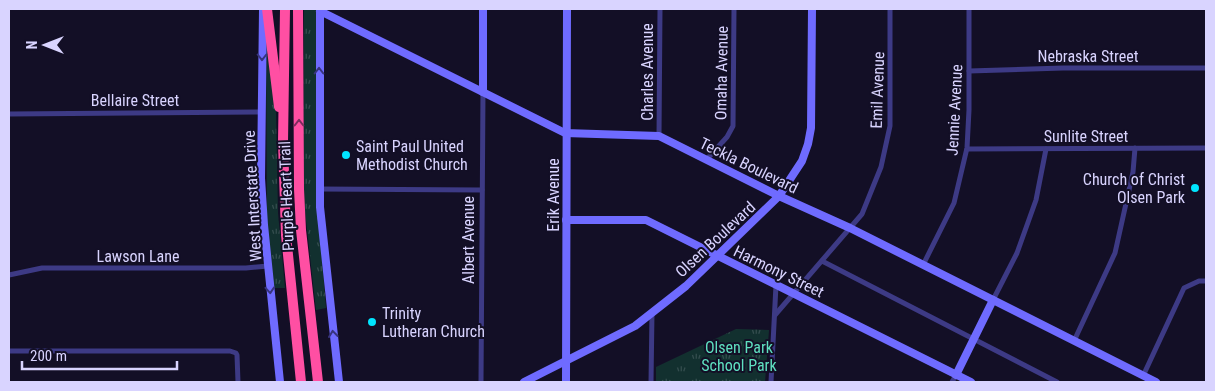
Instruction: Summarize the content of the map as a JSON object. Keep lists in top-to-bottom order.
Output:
{
  "streets": {
    "highway": ["Purple Heart Trail"],
    "main road": [
      "Teckla Boulevard",
      "Erik Avenue",
      "West Interstate Drive",
      "Olsen Boulevard",
      "Albert Avenue",
      "Harmony Street"
    ],
    "street": [
      "Nebraska Street",
      "Charles Avenue",
      "Omaha Avenue",
      "Emil Avenue",
      "Bellaire Street",
      "Jennie Avenue",
      "Sunlite Street",
      "Lawson Lane"
    ]
  },
  "crossings": [
    ["Nebraska Street", "Jennie Avenue"],
    ["Charles Avenue", "Teckla Boulevard"],
    ["Omaha Avenue", "Teckla Boulevard"],
    ["Emil Avenue", "Teckla Boulevard"],
    ["Emil Avenue", "Harmony Street"],
    ["Bellaire Street", "West Interstate Drive"],
    ["Jennie Avenue", "Sunlite Street"],
    ["Jennie Avenue", "Teckla Boulevard"],
    ["Teckla Boulevard", "Erik Avenue"],
    ["Teckla Boulevard", "Olsen Boulevard"],
    ["Teckla Boulevard", "Albert Avenue"],
    ["Erik Avenue", "Olsen Boulevard"],
    ["Erik Avenue", "Harmony Street"],
    ["West Interstate Drive", "Lawson Lane"],
    ["Olsen Boulevard", "Harmony Street"]
  ],
  "parks": ["Olsen Park School Park"],
  "places": ["Saint Paul United Methodist Church", "Church of Christ Olsen Park", "Trinity Lutheran Church"],
  "scale_bar": "200 m",
  "north": "left"
}
